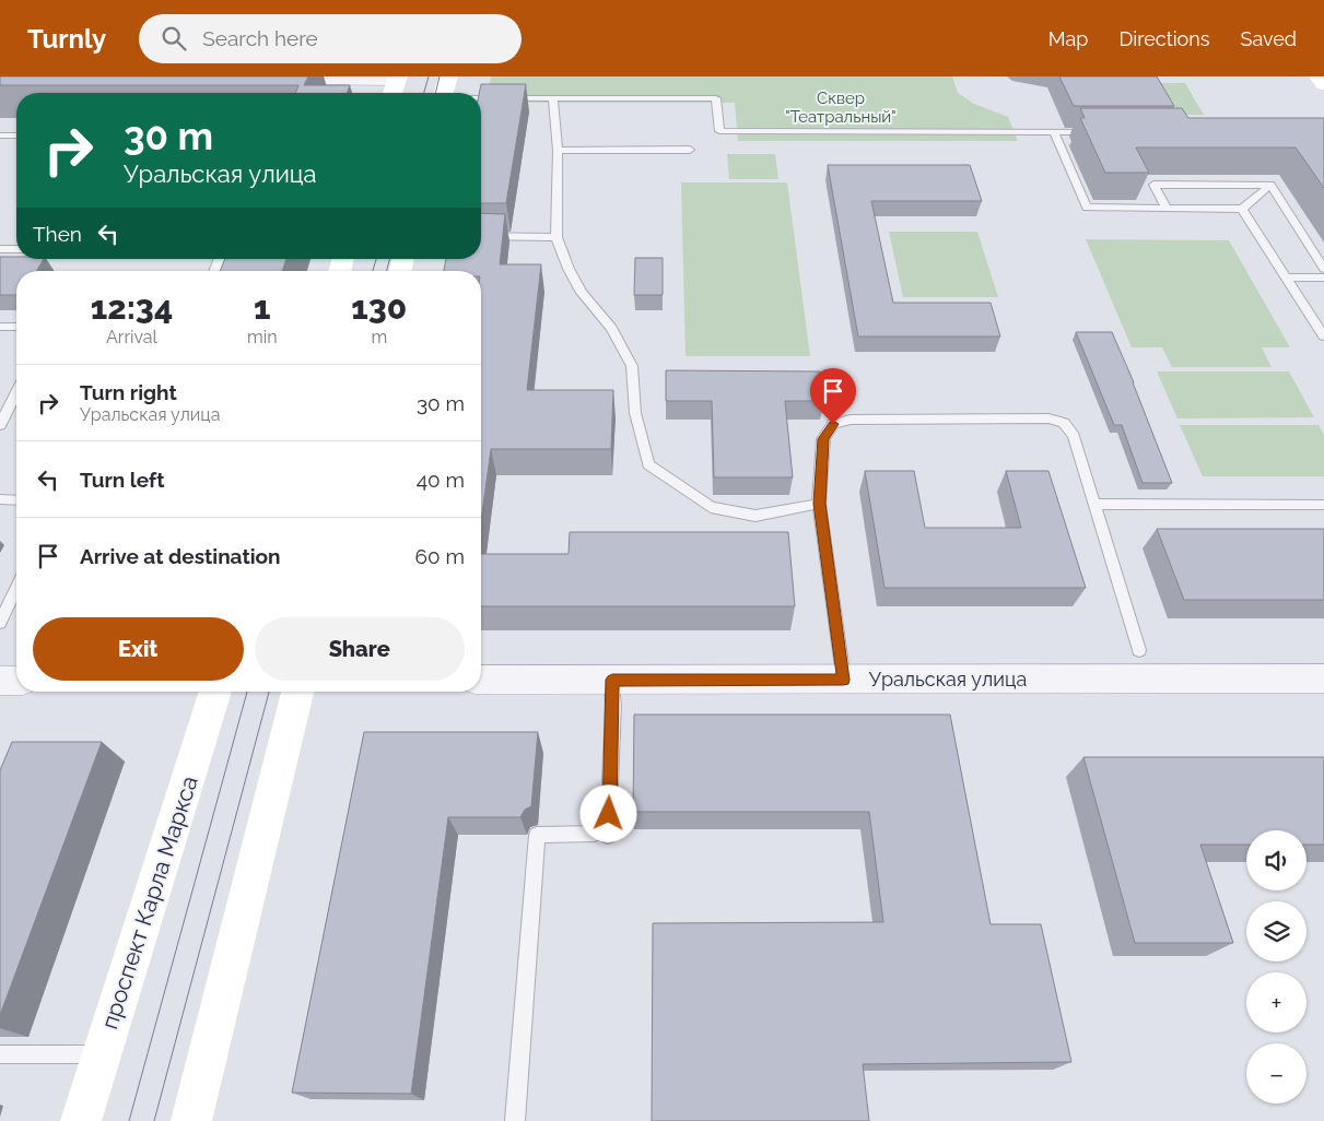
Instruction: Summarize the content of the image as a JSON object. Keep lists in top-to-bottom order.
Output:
{
  "streets": {
    "main road": ["проспект Карла Маркса"],
    "street": ["Уральская улица"]
  },
  "parks": ["Сквер \"Театральный\""],
  "page": {
    "header": "Turnly",
    "search": "Search here",
    "nav": ["Map", "Directions", "Saved"],
    "turn": ["30 m", "Уральская улица"],
    "then": "Then",
    "eta": [
      "12:34",
      "Arrival",
      "1",
      "min",
      "130",
      "m"
    ],
    "list": [
      {
        "name": "Turn right",
        "note": "Уральская улица",
        "value": "30 m"
      },
      {
        "name": "Turn left",
        "value": "40 m"
      },
      {
        "name": "Arrive at destination",
        "value": "60 m"
      }
    ],
    "buttons": ["Exit", "Share"],
    "map_buttons": ["+", "−"]
  }
}
